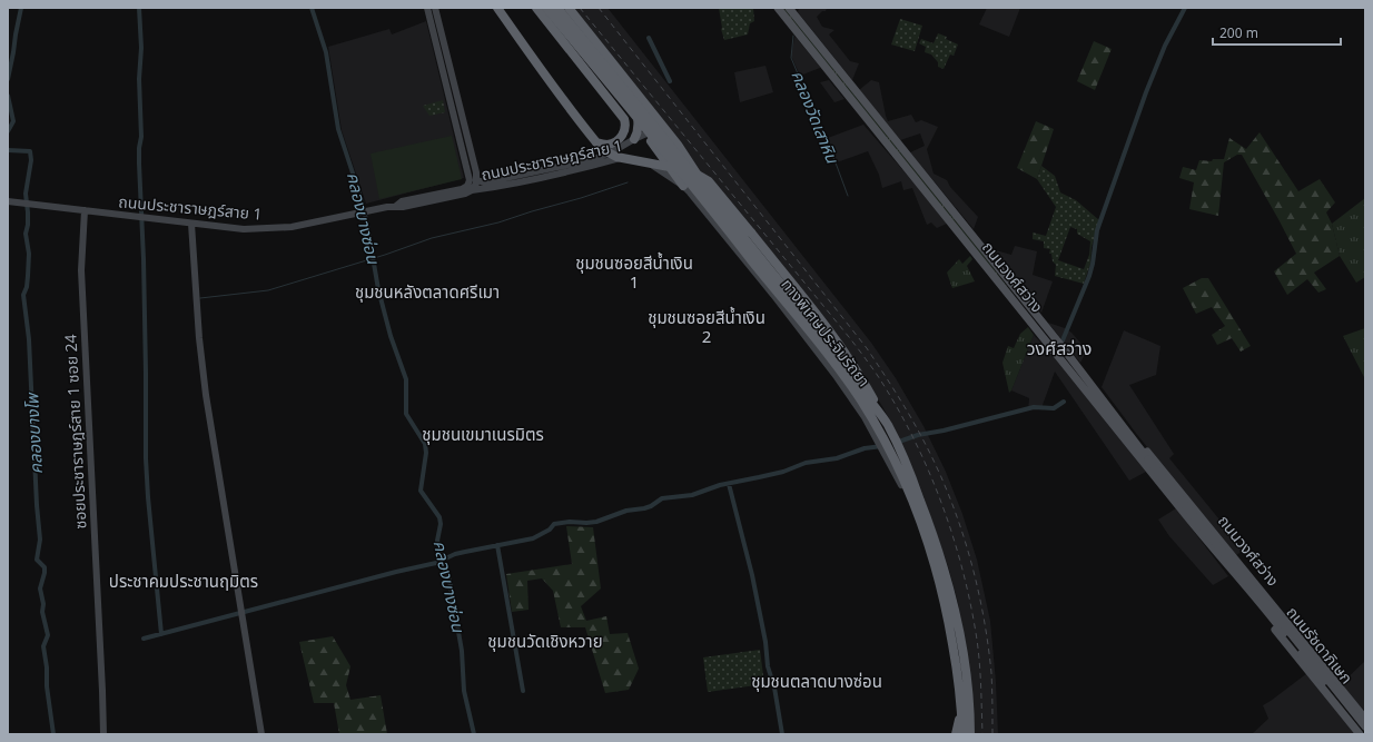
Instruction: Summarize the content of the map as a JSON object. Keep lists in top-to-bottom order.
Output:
{
  "streets": {
    "highway": ["ทางพิเศษประจิมรัถยา"],
    "main road": [
      "ถนนประชาราษฎร์สาย 1",
      "ถนนวงศ์สว่าง",
      "ซอยประชาราษฎร์สาย 1 ซอย 24",
      "ถนนรัชดาภิเษก"
    ]
  },
  "crossings": [
    ["ถนนประชาราษฎร์สาย 1", "ทางพิเศษประจิมรัถยา"],
    ["ถนนประชาราษฎร์สาย 1", "ซอยประชาราษฎร์สาย 1 ซอย 24"],
    ["ถนนวงศ์สว่าง", "ถนนรัชดาภิเษก"]
  ],
  "districts": [
    "ชุมชนซอยสีน้ำเงิน 1",
    "ชุมชนหลังตลาดศรีเมา",
    "ชุมชนซอยสีน้ำเงิน 2",
    "วงศ์สว่าง",
    "ชุมชนเขมาเนรมิตร",
    "ประชาคมประชานฤมิตร",
    "ชุมชนวัดเชิงหวาย",
    "ชุมชนตลาดบางซ่อน"
  ],
  "water": ["คลองวัดเสาหิน", "คลองบางซ่อน", "คลองบางโพ"],
  "scale_bar": "200 m"
}
